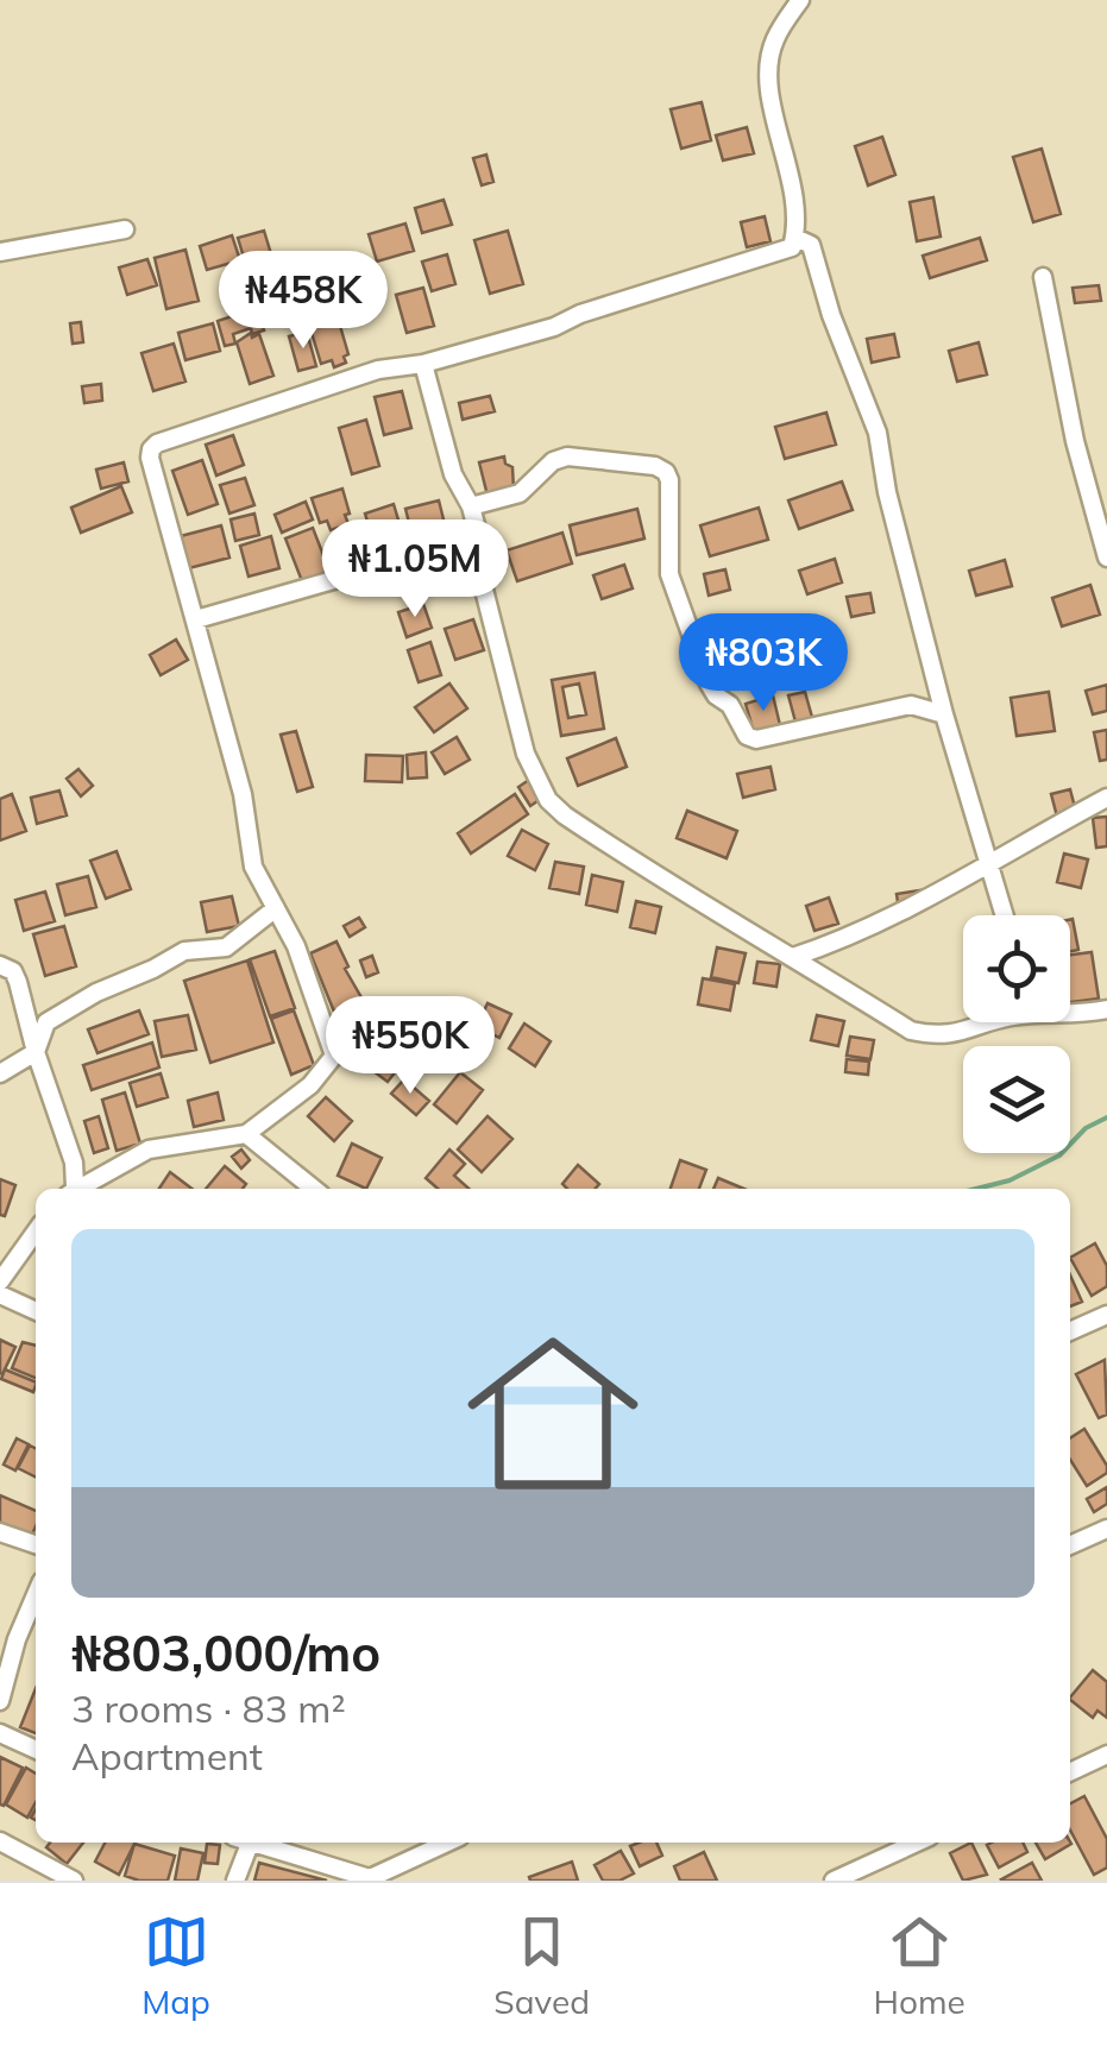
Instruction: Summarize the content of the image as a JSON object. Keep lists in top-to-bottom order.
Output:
{
  "page": {
    "price": [
      "₦458K",
      "₦1.05M",
      "₦803K",
      "₦550K"
    ],
    "list": [
      {
        "name": "₦803,000/mo",
        "note": "3 rooms · 83 m² · Apartment"
      }
    ],
    "tabs": ["Map", "Saved", "Home"]
  }
}
